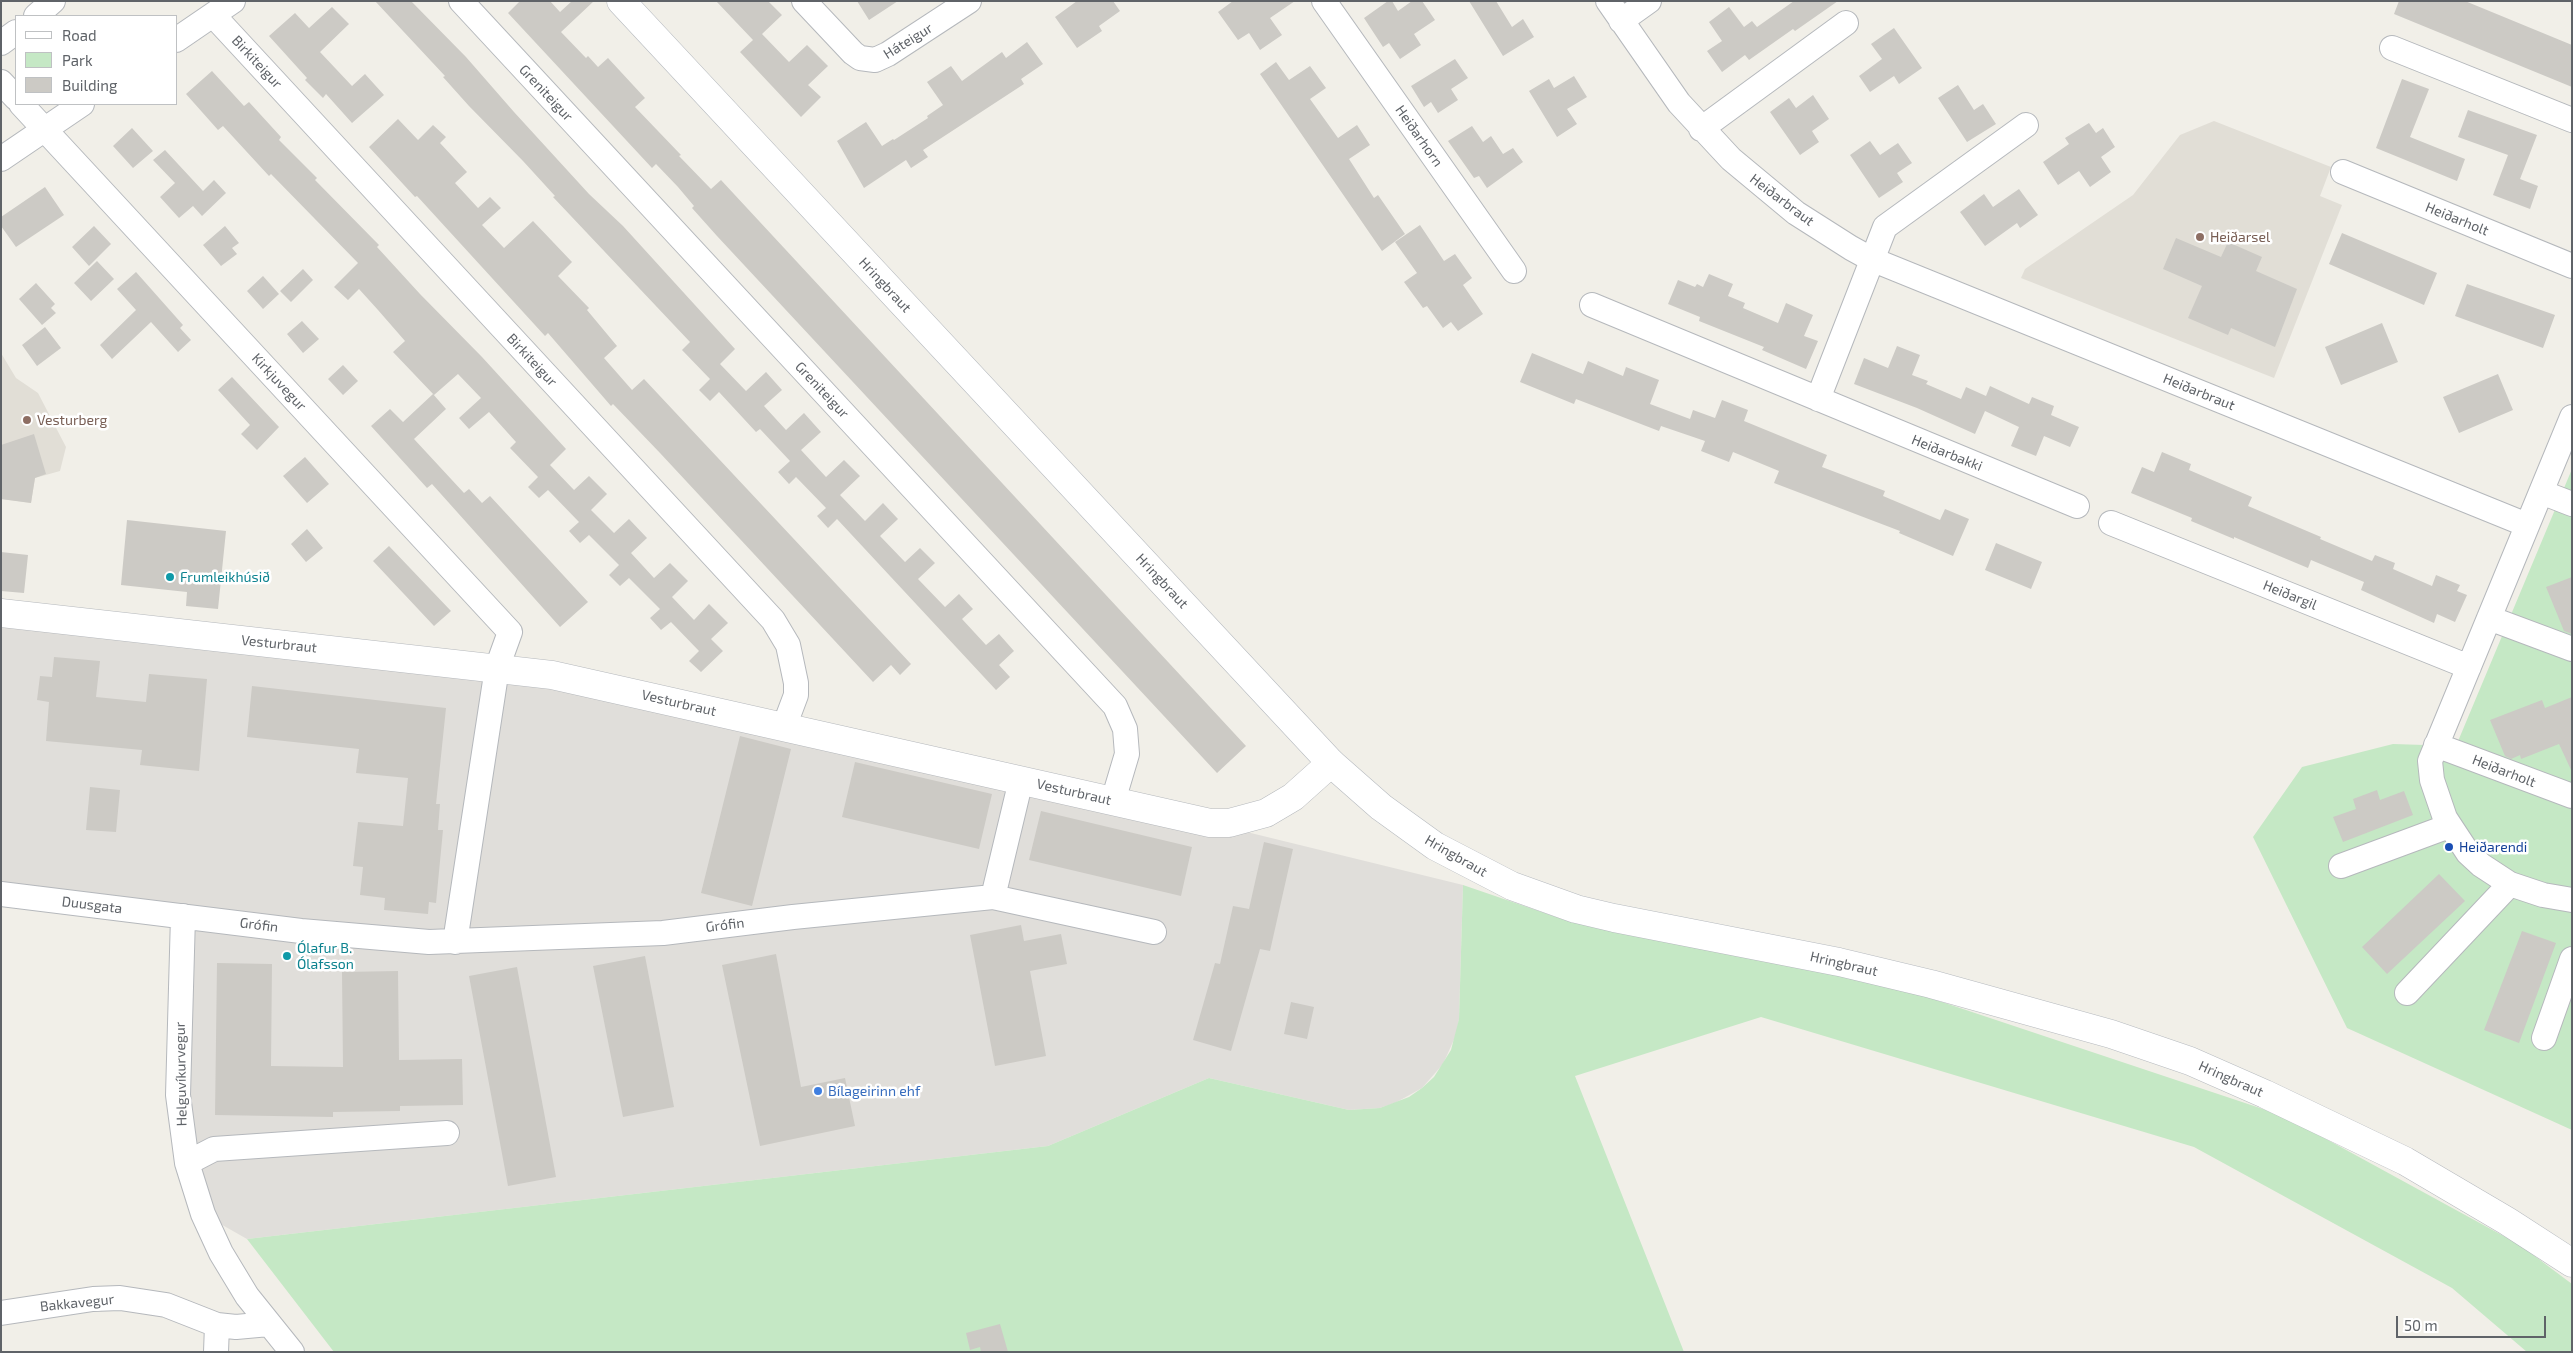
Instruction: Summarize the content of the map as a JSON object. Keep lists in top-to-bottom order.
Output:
{
  "streets": {
    "main road": ["Hringbraut", "Vesturbraut"],
    "street": [
      "Háteigur",
      "Birkiteigur",
      "Greniteigur",
      "Heiðarhorn",
      "Heiðarbraut",
      "Heiðarholt",
      "Kirkjuvegur",
      "Heiðarbakki",
      "Heiðargil",
      "Duusgata",
      "Grófin",
      "Helguvíkurvegur",
      "Bakkavegur"
    ]
  },
  "crossings": [
    ["Birkiteigur", "Vesturbraut"],
    ["Greniteigur", "Vesturbraut"],
    ["Hringbraut", "Vesturbraut"],
    ["Kirkjuvegur", "Vesturbraut"],
    ["Duusgata", "Grófin"],
    ["Duusgata", "Helguvíkurvegur"],
    ["Grófin", "Helguvíkurvegur"],
    ["Helguvíkurvegur", "Bakkavegur"]
  ],
  "places": [
    "Heiðarsel",
    "Vesturberg",
    "Frumleikhúsið",
    "Heiðarendi",
    "Ólafur B. Ólafsson",
    "Bílageirinn ehf"
  ],
  "legend": ["Road", "Park", "Building"],
  "scale_bar": "50 m"
}
